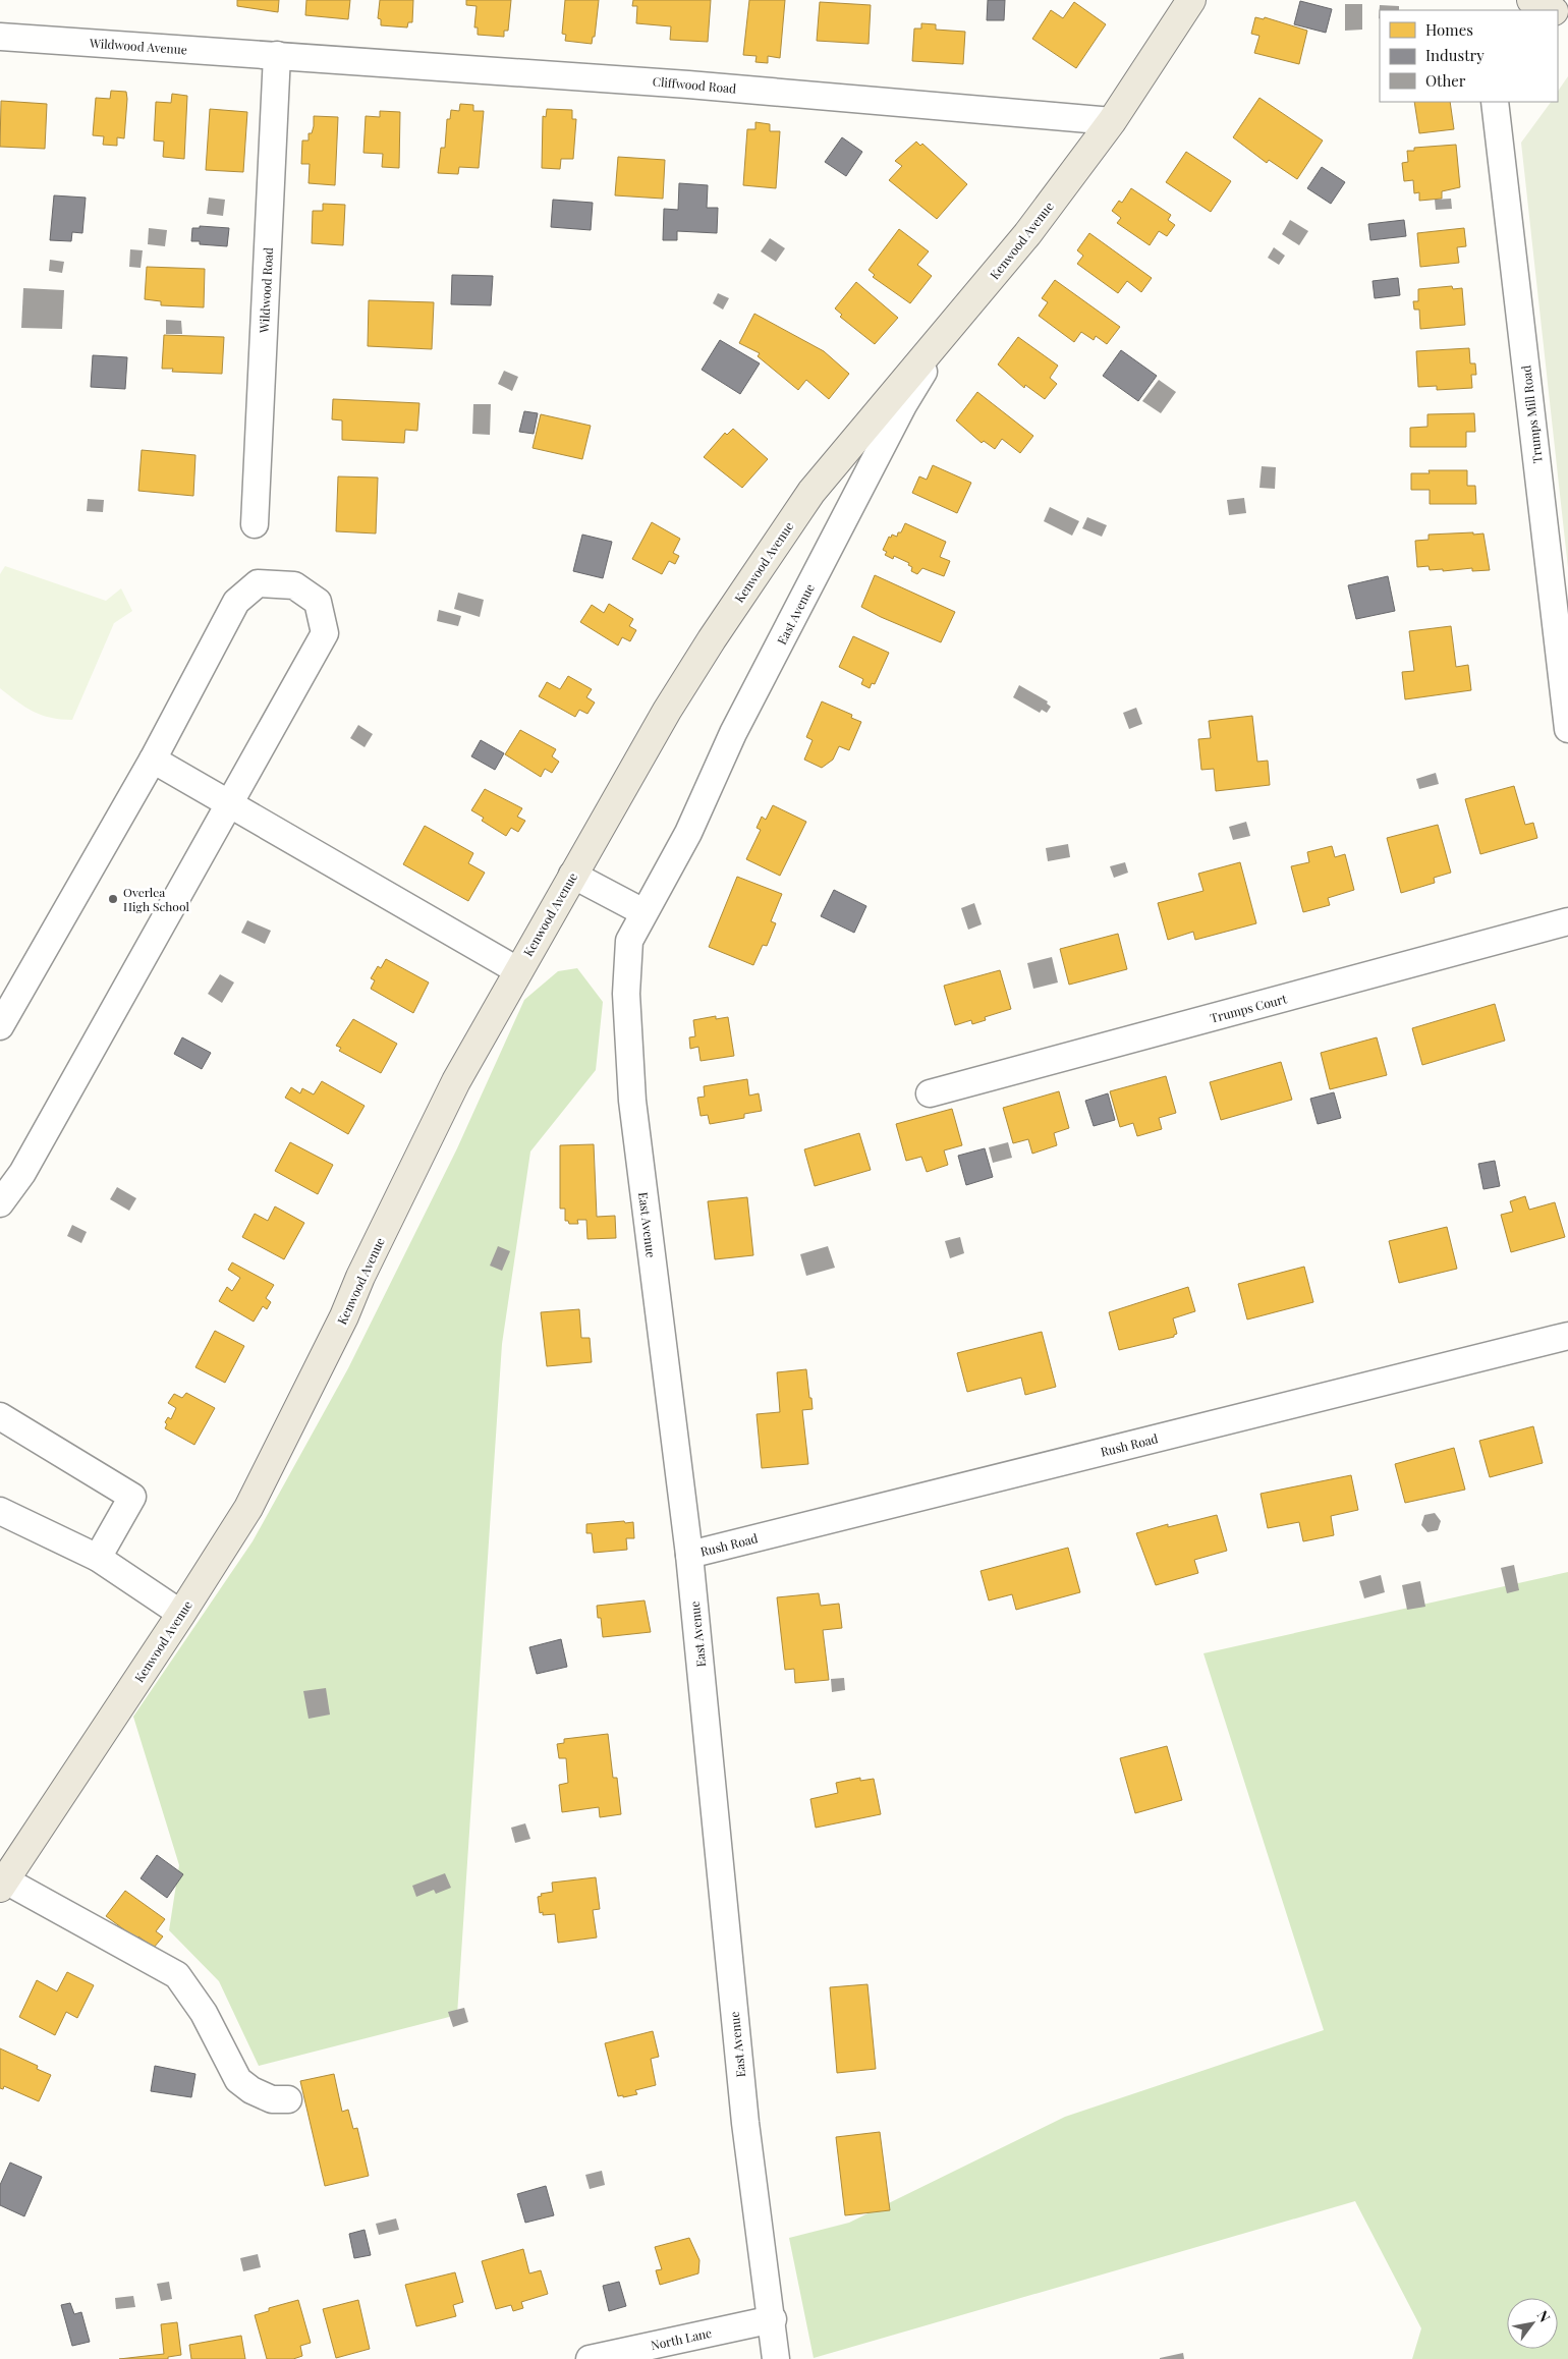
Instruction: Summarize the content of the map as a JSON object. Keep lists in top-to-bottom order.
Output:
{
  "streets": {
    "main road": ["Kenwood Avenue"],
    "street": [
      "Wildwood Avenue",
      "Cliffwood Road",
      "Wildwood Road",
      "Trumps Mill Road",
      "East Avenue",
      "Trumps Court",
      "Rush Road",
      "North Lane"
    ]
  },
  "crossings": [
    ["Wildwood Avenue", "Cliffwood Road"],
    ["Wildwood Avenue", "Wildwood Road"],
    ["Cliffwood Road", "Kenwood Avenue"],
    ["Cliffwood Road", "Wildwood Road"],
    ["Kenwood Avenue", "East Avenue"],
    ["East Avenue", "Rush Road"],
    ["East Avenue", "North Lane"]
  ],
  "places": ["Overlea High School"],
  "legend": ["Homes", "Industry", "Other"],
  "north": "top right"
}
